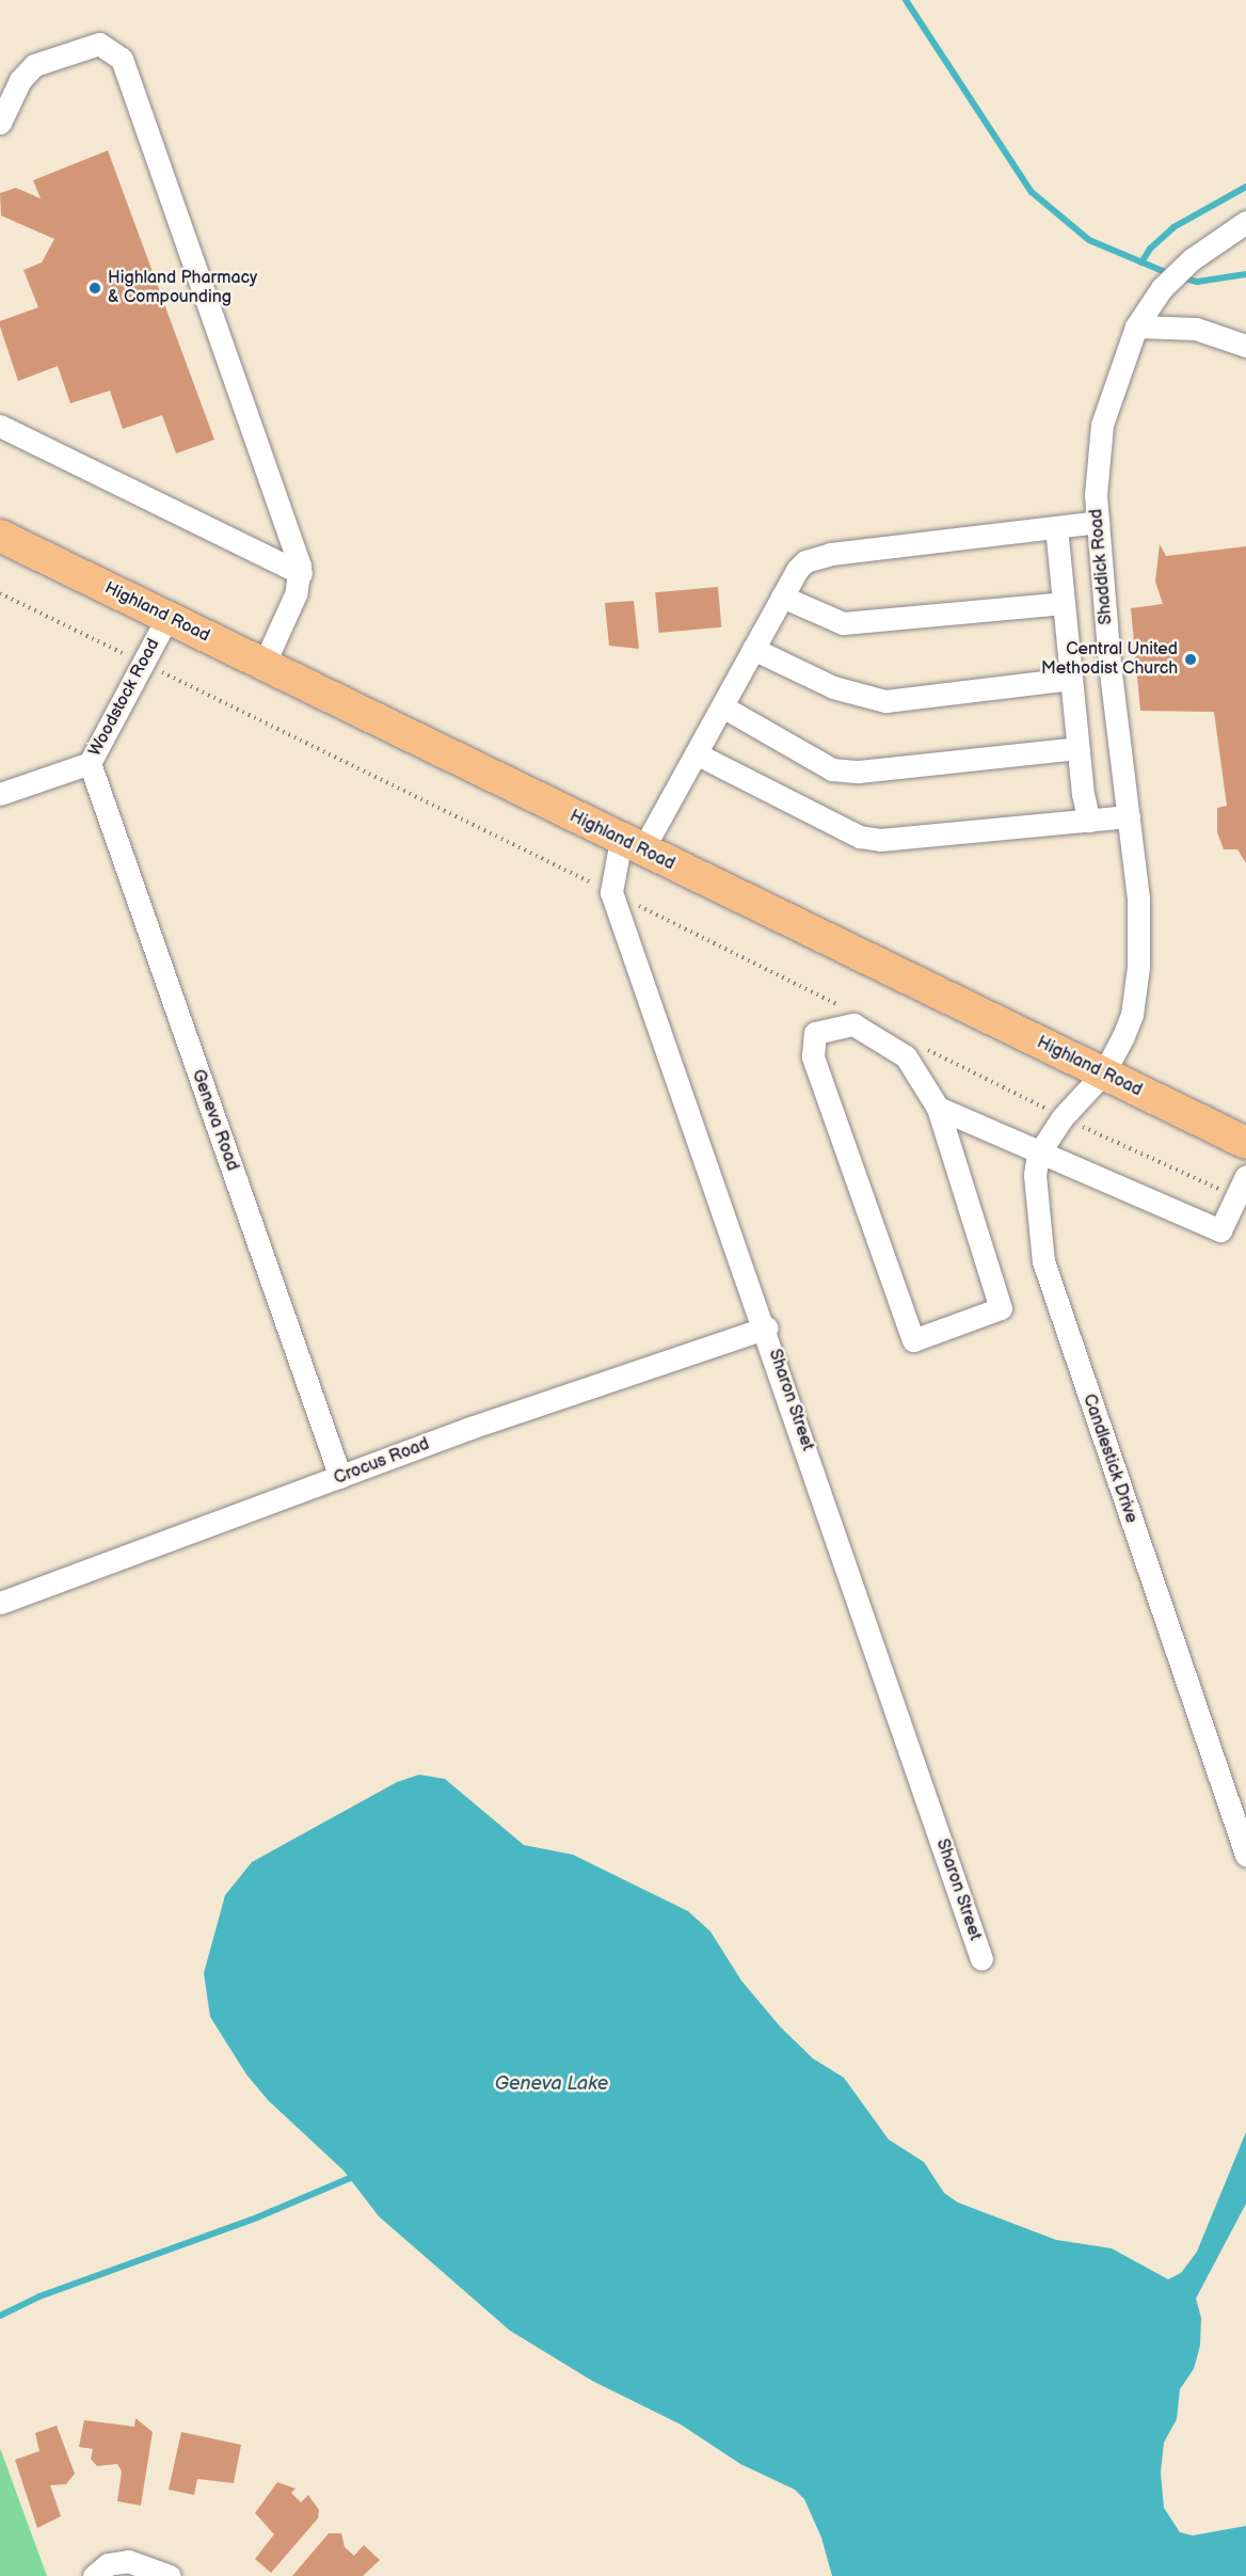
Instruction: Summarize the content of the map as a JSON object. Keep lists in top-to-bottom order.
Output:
{
  "streets": {
    "highway": ["Highland Road"],
    "street": [
      "Shaddick Road",
      "Woodstock Road",
      "Geneva Road",
      "Sharon Street",
      "Candlestick Drive",
      "Crocus Road"
    ]
  },
  "crossings": [
    ["Shaddick Road", "Highland Road"],
    ["Shaddick Road", "Sharon Street"],
    ["Highland Road", "Woodstock Road"],
    ["Highland Road", "Sharon Street"],
    ["Woodstock Road", "Geneva Road"],
    ["Geneva Road", "Crocus Road"],
    ["Sharon Street", "Crocus Road"]
  ],
  "water": ["Geneva Lake"],
  "places": ["Highland Pharmacy & Compounding", "Central United Methodist Church"]
}
